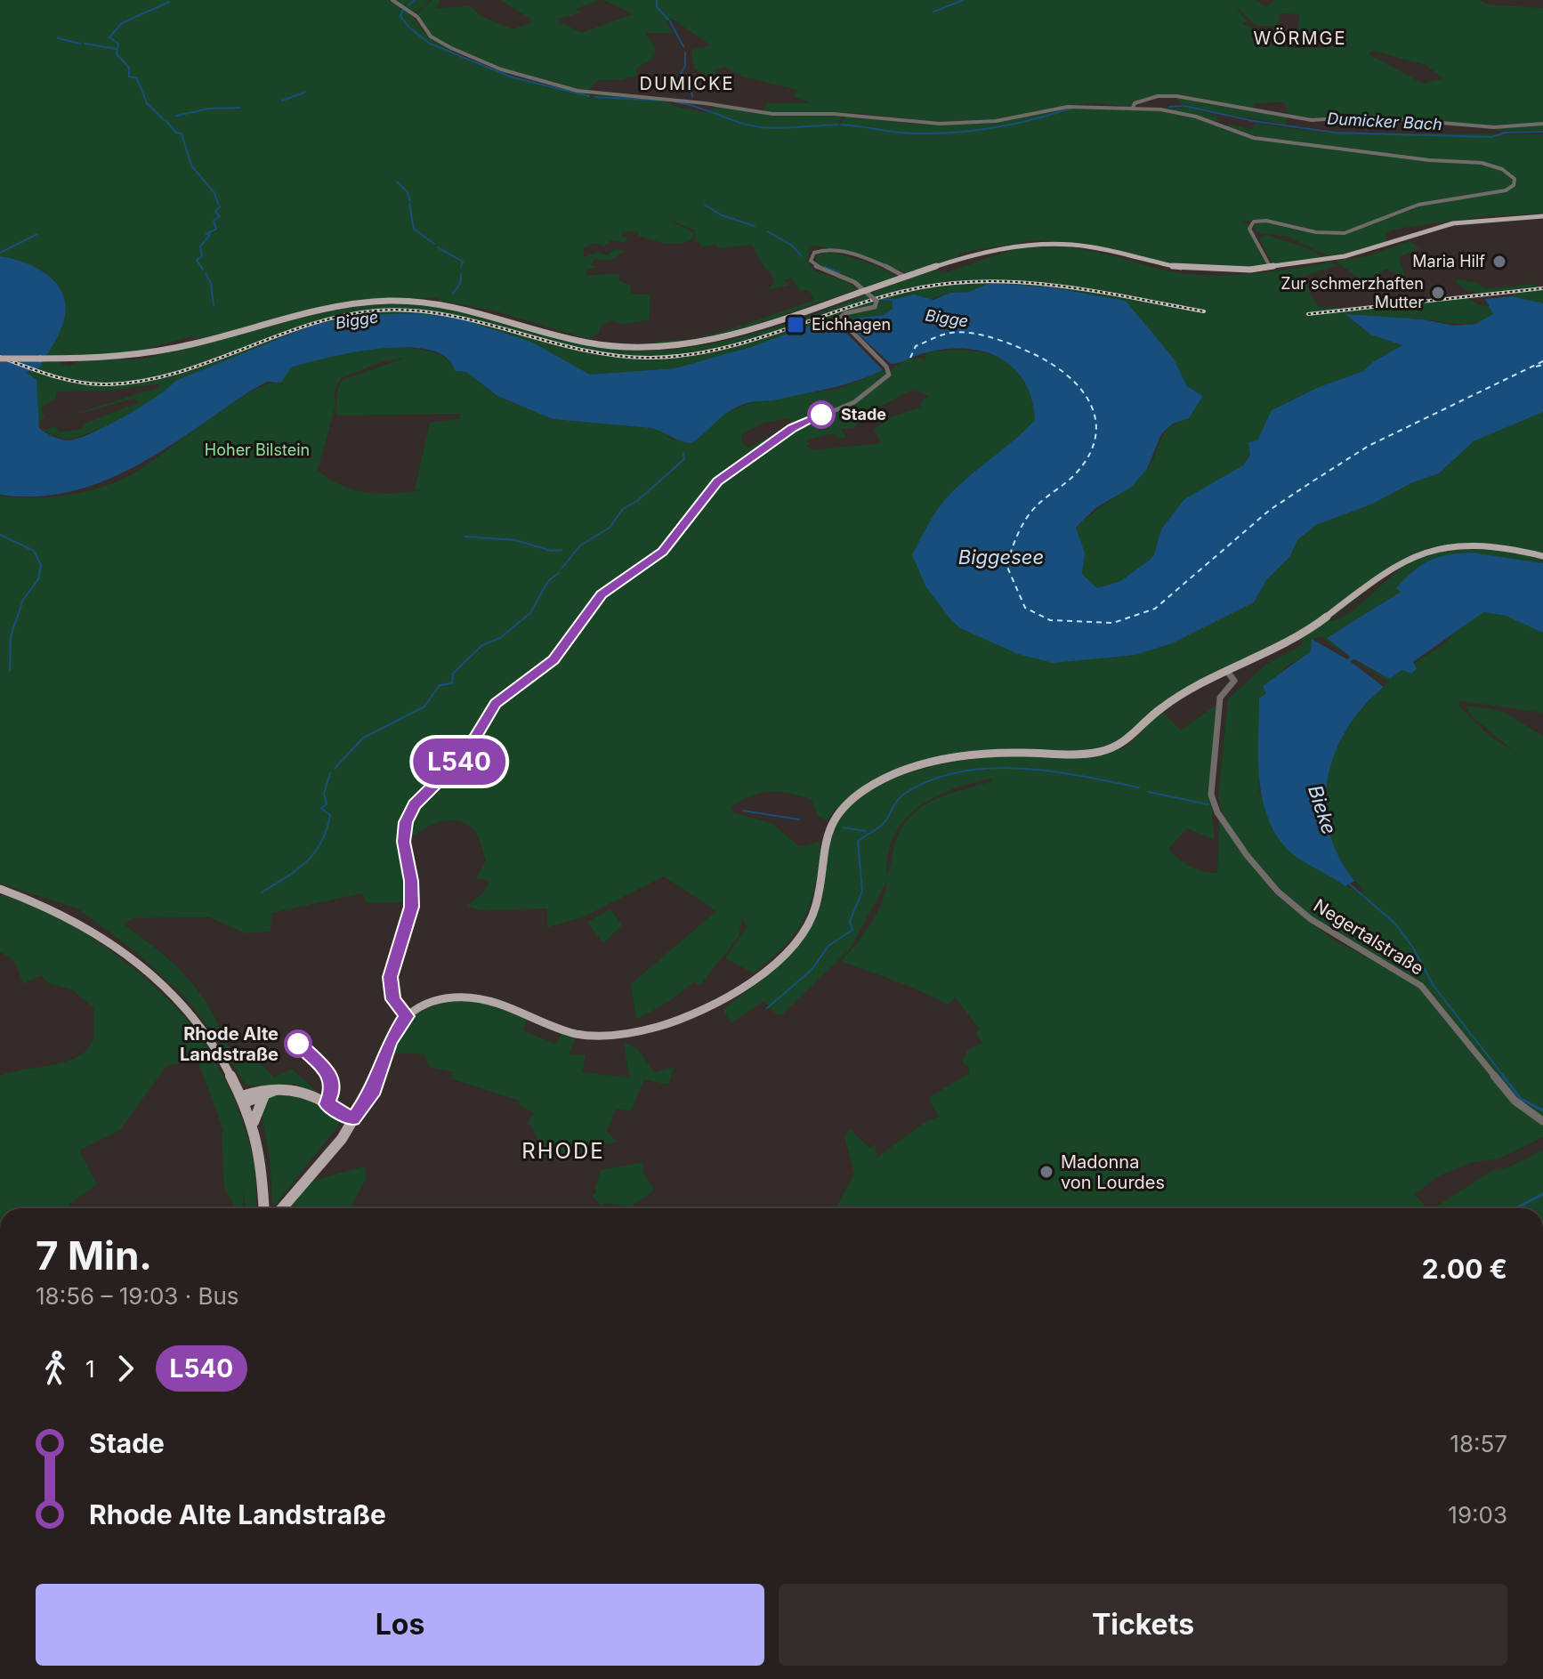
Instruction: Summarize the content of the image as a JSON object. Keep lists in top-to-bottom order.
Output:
{
  "streets": {
    "street": ["Negertalstraße"]
  },
  "districts": ["WÖRMGE", "DUMICKE", "RHODE"],
  "water": [
    "Dumicker Bach",
    "Bigge",
    "Biggesee",
    "Bieke"
  ],
  "parks": ["Hoher Bilstein"],
  "places": {
    "other": [
      "Maria Hilf",
      "Zur schmerzhaften Mutter",
      "Stade",
      "Rhode Alte Landstraße",
      "Madonna von Lourdes"
    ],
    "transit": ["Eichhagen"]
  },
  "lines": ["bus line L540"],
  "page": {
    "on_map": "L540",
    "heading": ["7 Min.", "18:56 – 19:03 · Bus", "2.00 €"],
    "legs": ["1", "L540"],
    "list": [
      {
        "name": "Stade",
        "value": "18:57"
      },
      {
        "name": "Rhode Alte Landstraße",
        "value": "19:03"
      }
    ],
    "buttons": ["Los", "Tickets"]
  }
}
